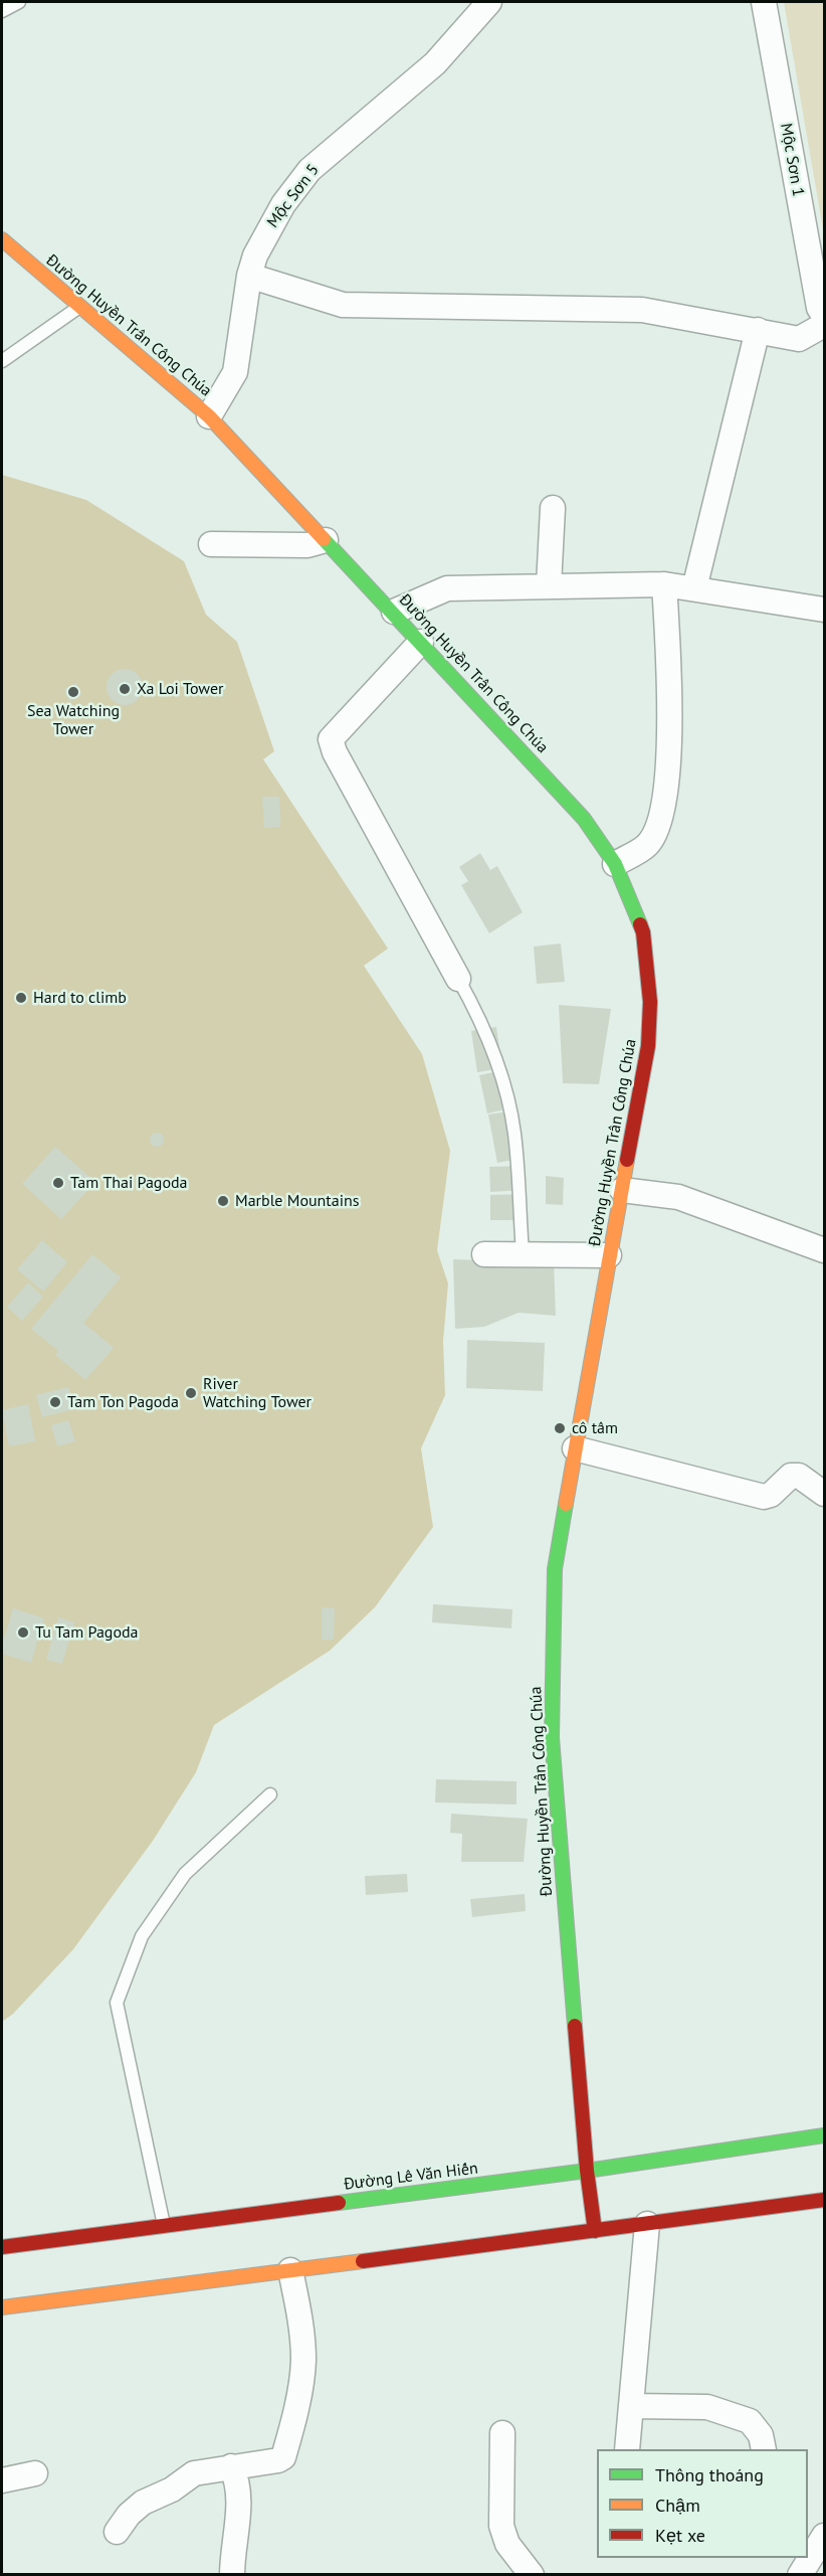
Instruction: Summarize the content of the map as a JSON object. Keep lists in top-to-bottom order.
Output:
{
  "streets": {
    "street": [
      "Mộc Sơn 1",
      "Mộc Sơn 5",
      "Đường Huyền Trân Công Chúa",
      "Đường Lê Văn Hiến"
    ]
  },
  "crossings": [
    ["Mộc Sơn 5", "Đường Huyền Trân Công Chúa"],
    ["Đường Huyền Trân Công Chúa", "Đường Lê Văn Hiến"]
  ],
  "places": [
    "Xa Loi Tower",
    "Sea Watching Tower",
    "Hard to climb",
    "Tam Thai Pagoda",
    "Marble Mountains",
    "River Watching Tower",
    "Tam Ton Pagoda",
    "cô tâm",
    "Tu Tam Pagoda"
  ],
  "legend": ["Thông thoáng", "Chậm", "Kẹt xe"]
}
